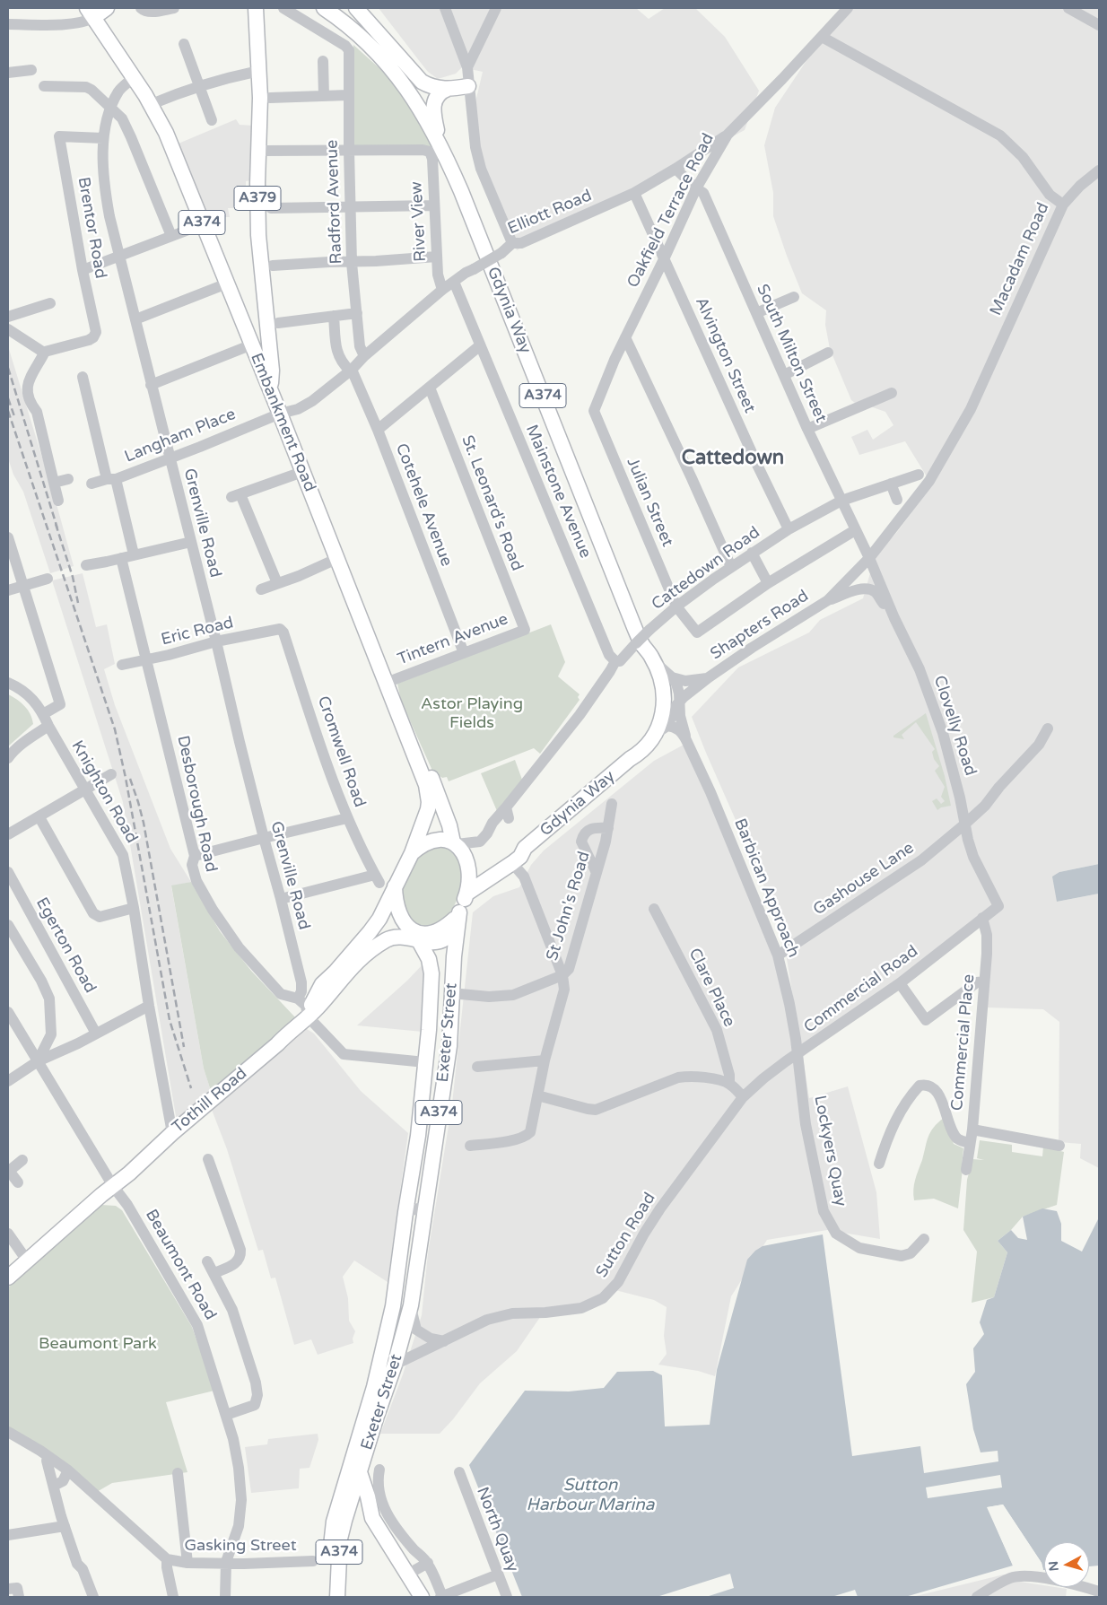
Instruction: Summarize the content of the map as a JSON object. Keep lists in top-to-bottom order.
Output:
{
  "streets": {
    "main road": [
      "A379",
      "A374",
      "Gdynia Way",
      "Embankment Road",
      "Exeter Street",
      "Tothill Road"
    ],
    "street": [
      "Radford Avenue",
      "Oakfield Terrace Road",
      "Elliott Road",
      "River View",
      "Brentor Road",
      "Macadam Road",
      "South Milton Street",
      "Alvington Street",
      "Langham Place",
      "Mainstone Avenue",
      "Julian Street",
      "St. Leonard's Road",
      "Cotehele Avenue",
      "Grenville Road",
      "Cattedown Road",
      "Shapters Road",
      "Eric Road",
      "Tintern Avenue",
      "Clovelly Road",
      "Cromwell Road",
      "Knighton Road",
      "Desborough Road",
      "Gashouse Lane",
      "Barbican Approach",
      "St John's Road",
      "Egerton Road",
      "Clare Place",
      "Commercial Road",
      "Commercial Place",
      "Lockyers Quay",
      "Sutton Road",
      "Beaumont Road",
      "North Quay",
      "Gasking Street"
    ]
  },
  "crossings": [
    ["A379", "A374"],
    ["A379", "Embankment Road"],
    ["Radford Avenue", "Elliott Road"],
    ["Oakfield Terrace Road", "Elliott Road"],
    ["Oakfield Terrace Road", "Macadam Road"],
    ["Oakfield Terrace Road", "South Milton Street"],
    ["Oakfield Terrace Road", "Alvington Street"],
    ["Oakfield Terrace Road", "Julian Street"],
    ["Elliott Road", "River View"],
    ["Elliott Road", "South Milton Street"],
    ["Elliott Road", "Alvington Street"],
    ["Elliott Road", "Embankment Road"],
    ["Elliott Road", "Langham Place"],
    ["Elliott Road", "Mainstone Avenue"],
    ["Elliott Road", "Cotehele Avenue"],
    ["River View", "Gdynia Way"],
    ["A374", "Gdynia Way"],
    ["A374", "Embankment Road"],
    ["A374", "Exeter Street"],
    ["Brentor Road", "Grenville Road"],
    ["Macadam Road", "South Milton Street"],
    ["Macadam Road", "Shapters Road"],
    ["Macadam Road", "Clovelly Road"],
    ["Gdynia Way", "Embankment Road"],
    ["Gdynia Way", "Cattedown Road"],
    ["Gdynia Way", "Barbican Approach"],
    ["Gdynia Way", "Exeter Street"],
    ["Gdynia Way", "Tothill Road"],
    ["South Milton Street", "Cattedown Road"],
    ["South Milton Street", "Shapters Road"],
    ["South Milton Street", "Clovelly Road"],
    ["Alvington Street", "Cattedown Road"],
    ["Embankment Road", "Langham Place"],
    ["Embankment Road", "Grenville Road"],
    ["Embankment Road", "Cattedown Road"],
    ["Embankment Road", "Tintern Avenue"],
    ["Embankment Road", "Exeter Street"],
    ["Embankment Road", "Tothill Road"],
    ["Langham Place", "Grenville Road"],
    ["Mainstone Avenue", "Cattedown Road"],
    ["Julian Street", "Cattedown Road"],
    ["St. Leonard's Road", "Tintern Avenue"],
    ["Cotehele Avenue", "Tintern Avenue"],
    ["Grenville Road", "Eric Road"],
    ["Grenville Road", "Cromwell Road"],
    ["Grenville Road", "Desborough Road"],
    ["Cattedown Road", "Exeter Street"],
    ["Cattedown Road", "Tothill Road"],
    ["Shapters Road", "Clovelly Road"],
    ["Shapters Road", "Barbican Approach"],
    ["Eric Road", "Cromwell Road"],
    ["Eric Road", "Desborough Road"],
    ["Clovelly Road", "Gashouse Lane"],
    ["Clovelly Road", "Commercial Road"],
    ["Knighton Road", "Tothill Road"],
    ["Gashouse Lane", "Barbican Approach"],
    ["Barbican Approach", "Commercial Road"],
    ["Barbican Approach", "Lockyers Quay"],
    ["Commercial Road", "Commercial Place"],
    ["Commercial Road", "Lockyers Quay"],
    ["Commercial Road", "Sutton Road"],
    ["Exeter Street", "Tothill Road"],
    ["Exeter Street", "Sutton Road"],
    ["Tothill Road", "Beaumont Road"],
    ["Beaumont Road", "Gasking Street"]
  ],
  "districts": ["Cattedown"],
  "water": ["Sutton Harbour Marina"],
  "parks": ["Astor Playing Fields", "Beaumont Park"],
  "north": "left"
}
